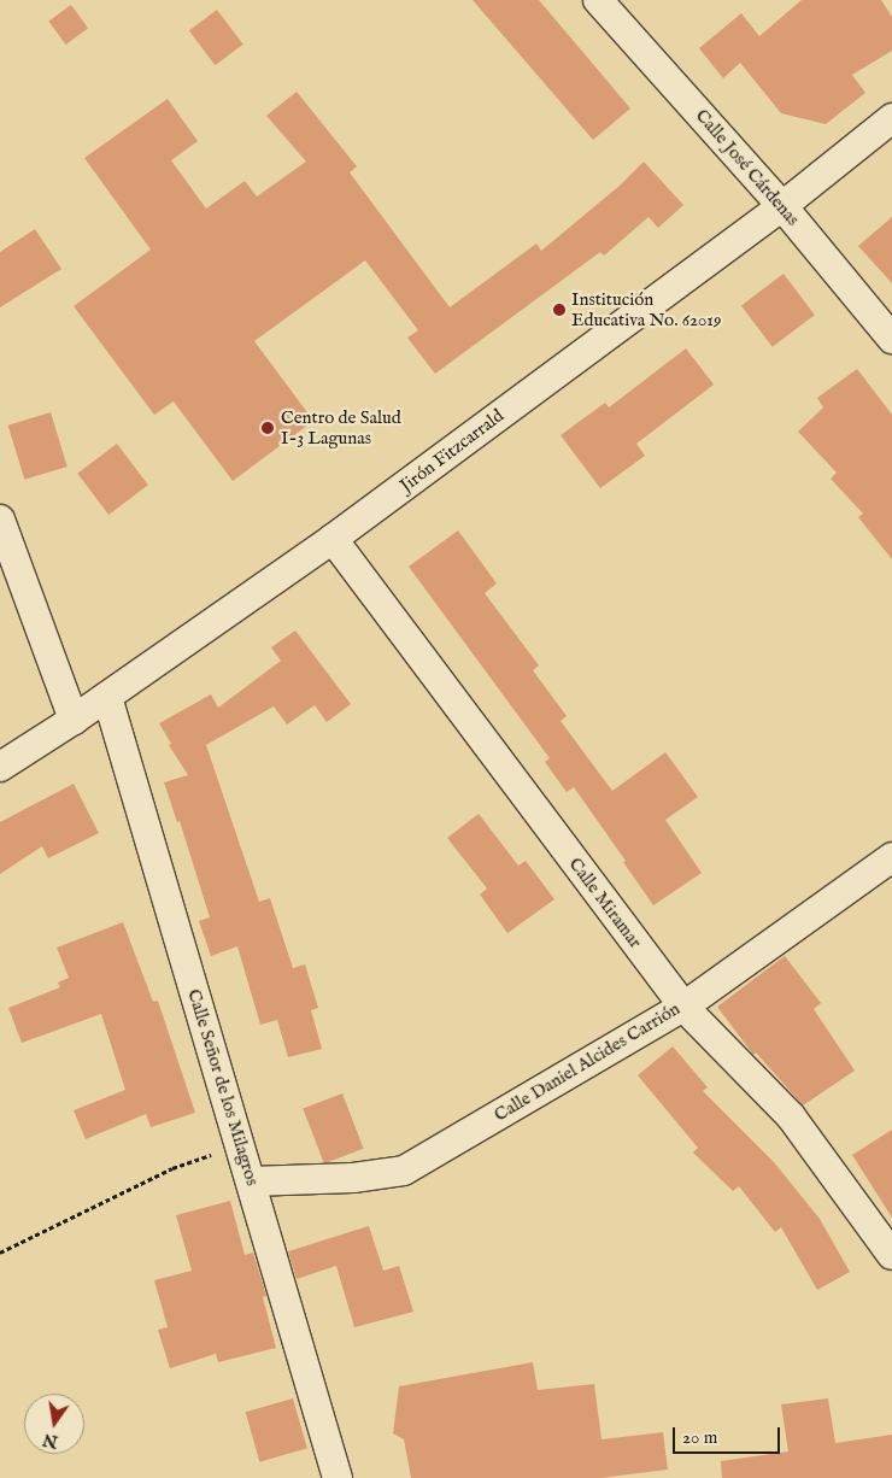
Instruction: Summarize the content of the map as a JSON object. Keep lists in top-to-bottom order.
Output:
{
  "streets": {
    "street": [
      "Calle José Cárdenas",
      "Jirón Fitzcarrald",
      "Calle Miramar",
      "Calle Daniel Alcides Carrión",
      "Calle Señor de los Milagros"
    ]
  },
  "crossings": [
    ["Calle José Cárdenas", "Jirón Fitzcarrald"],
    ["Jirón Fitzcarrald", "Calle Miramar"],
    ["Jirón Fitzcarrald", "Calle Señor de los Milagros"],
    ["Calle Miramar", "Calle Daniel Alcides Carrión"],
    ["Calle Daniel Alcides Carrión", "Calle Señor de los Milagros"]
  ],
  "places": ["Institución Educativa No. 62019", "Centro de Salud I-3 Lagunas"],
  "scale_bar": "20 m",
  "north": "bottom"
}
